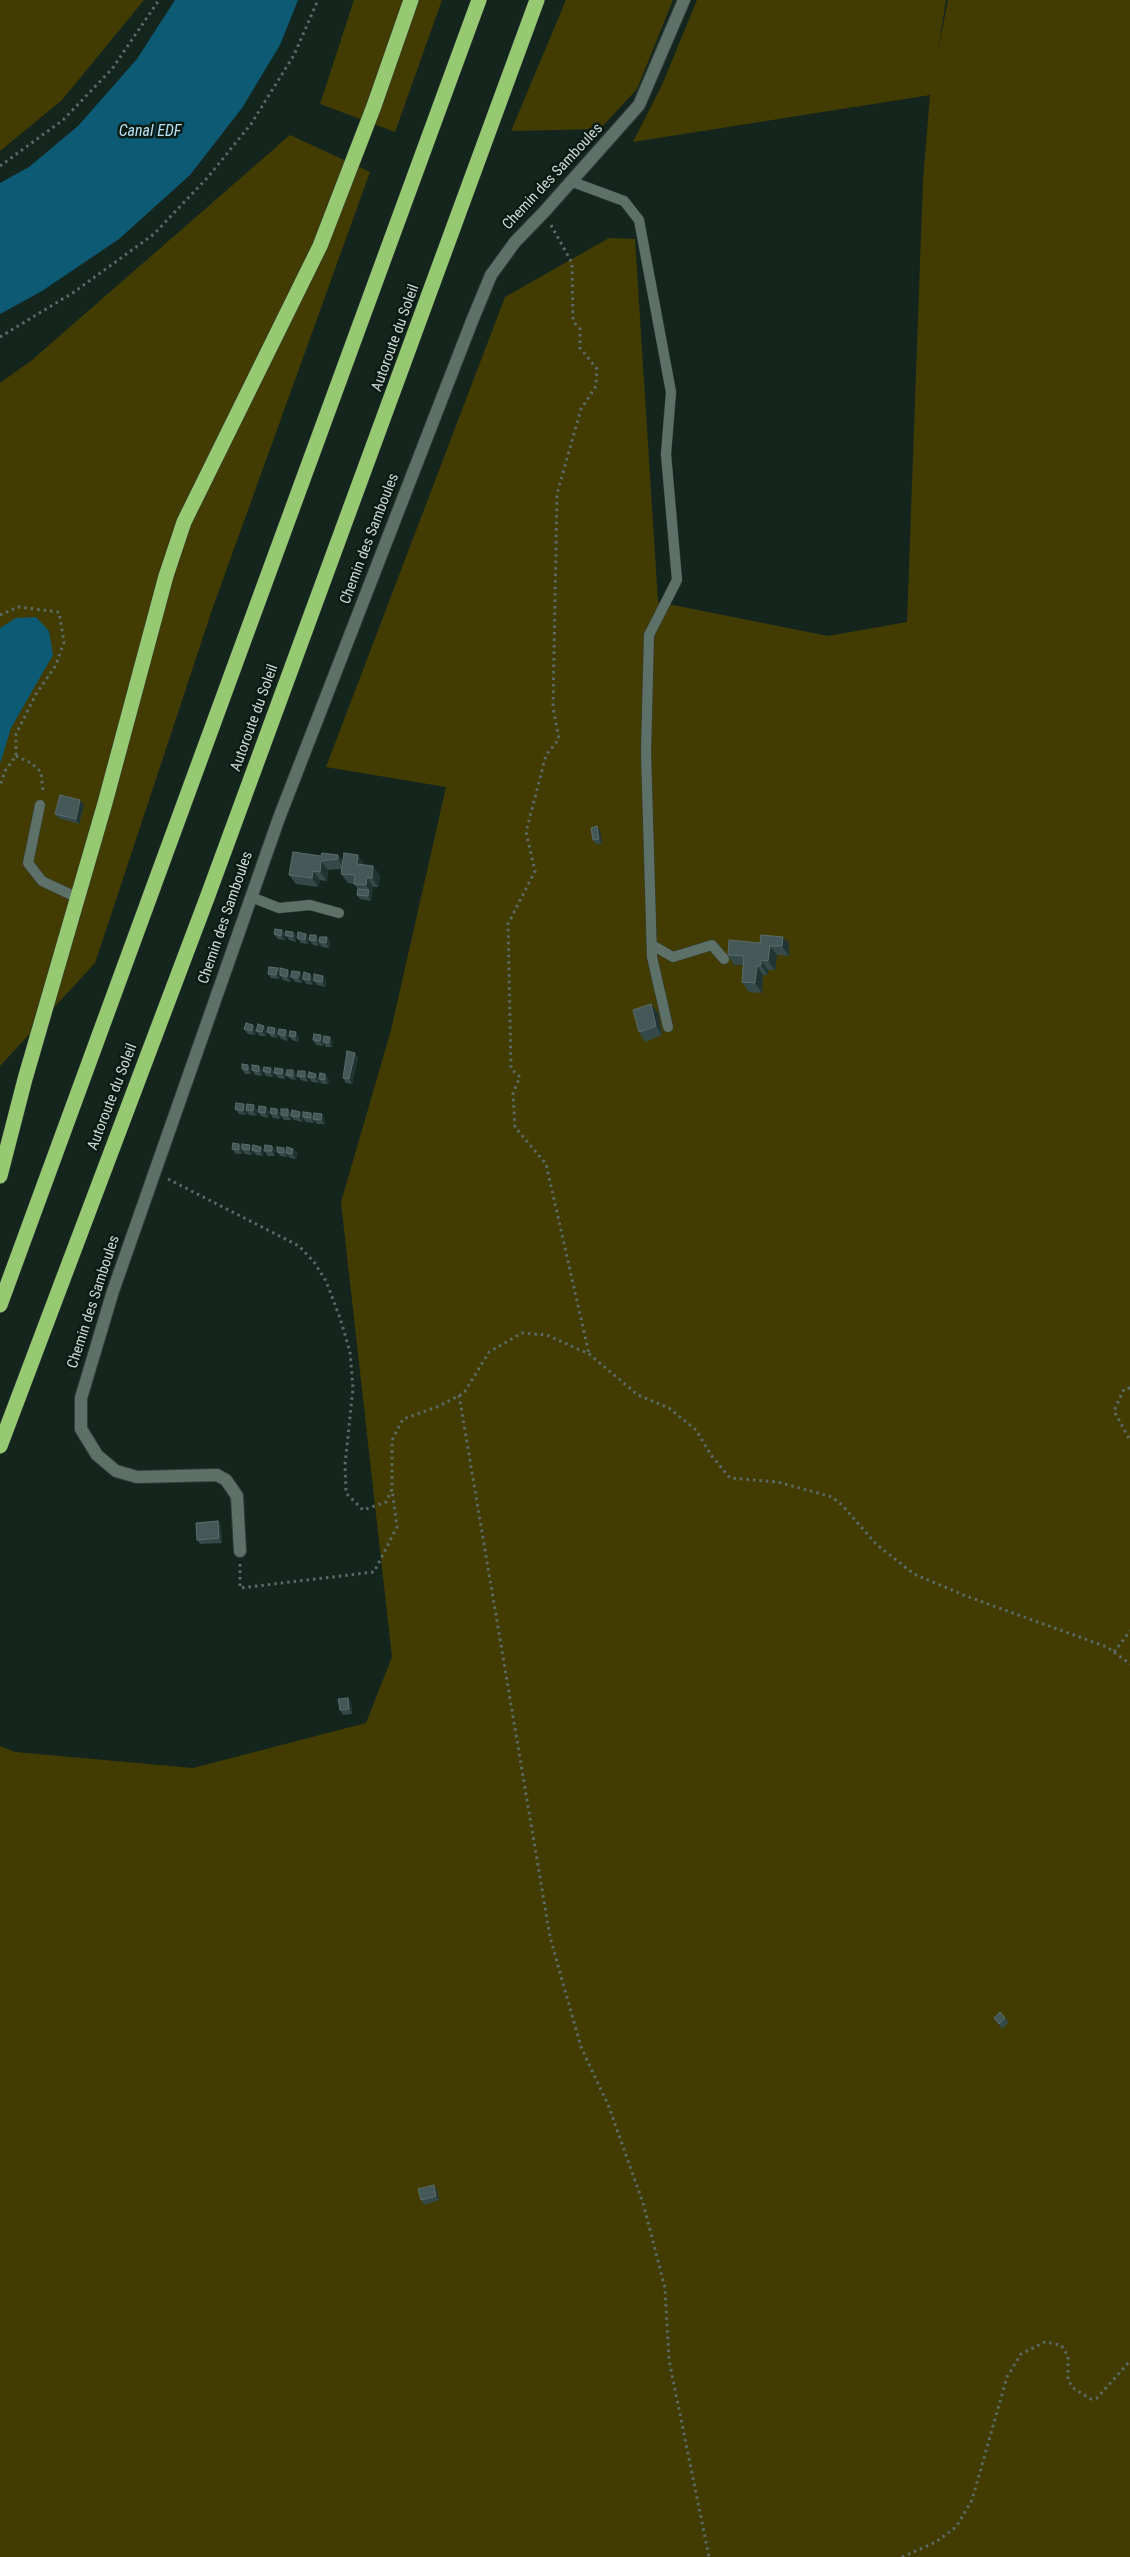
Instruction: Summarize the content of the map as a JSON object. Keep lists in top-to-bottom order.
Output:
{
  "streets": {
    "highway": ["Autoroute du Soleil"],
    "street": ["Chemin des Samboules"]
  },
  "water": ["Canal EDF"]
}
